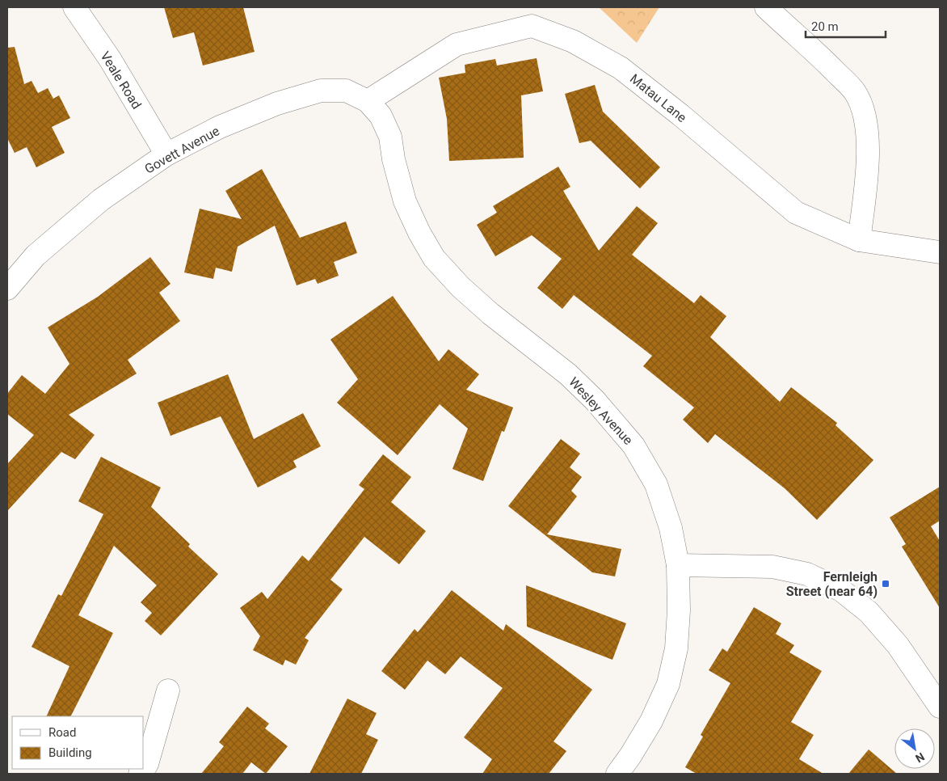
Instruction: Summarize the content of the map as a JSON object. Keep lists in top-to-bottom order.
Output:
{
  "streets": {
    "street": [
      "Veale Road",
      "Matau Lane",
      "Govett Avenue",
      "Wesley Avenue"
    ]
  },
  "crossings": [
    ["Veale Road", "Govett Avenue"],
    ["Matau Lane", "Govett Avenue"],
    ["Matau Lane", "Wesley Avenue"],
    ["Govett Avenue", "Wesley Avenue"]
  ],
  "places": {
    "transit": ["Fernleigh Street (near 64)"]
  },
  "legend": ["Road", "Building"],
  "scale_bar": "20 m",
  "north": "bottom right"
}
